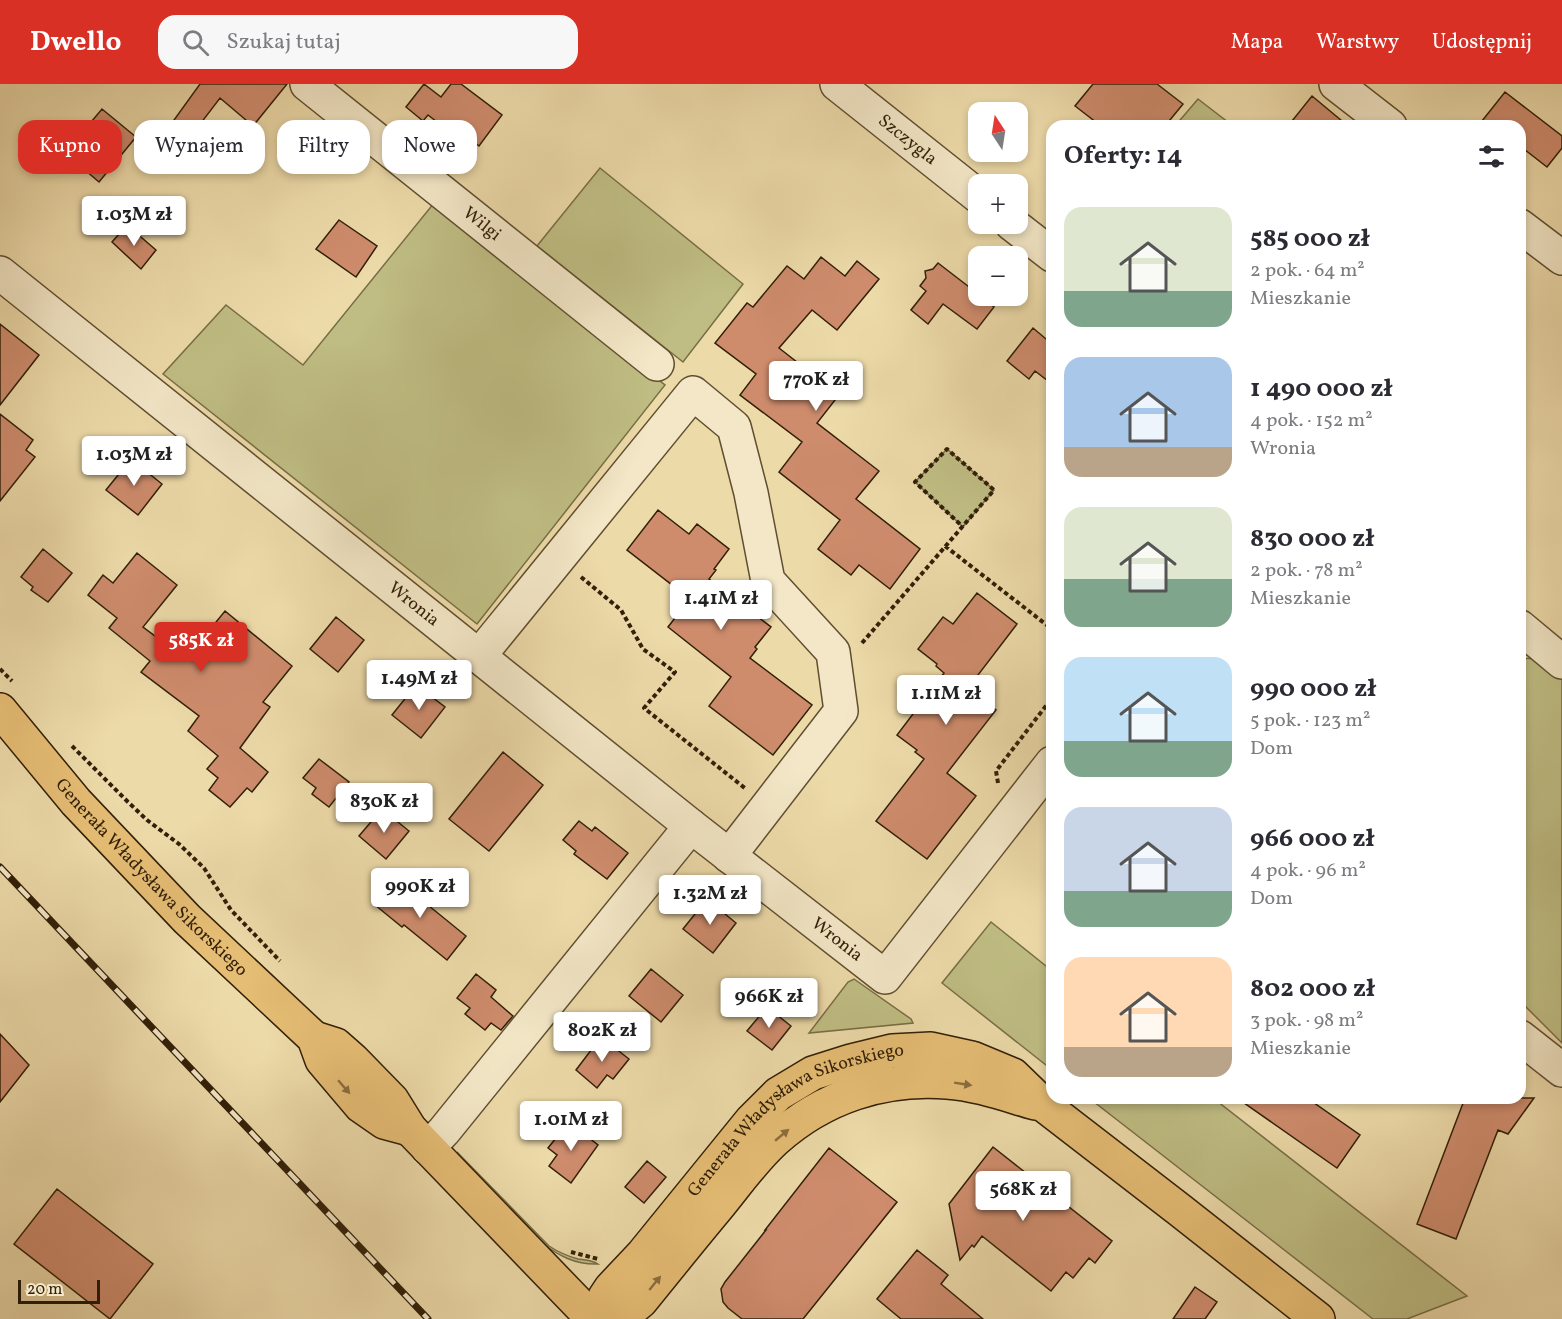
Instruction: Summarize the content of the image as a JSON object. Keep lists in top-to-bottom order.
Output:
{
  "streets": {
    "main road": ["Generała Władysława Sikorskiego"],
    "street": ["Szczygla", "Wilgi", "Wronia"]
  },
  "scale_bar": "20 m",
  "north": "top",
  "page": {
    "header": "Dwello",
    "search": "Szukaj tutaj",
    "nav": ["Mapa", "Warstwy", "Udostępnij"],
    "map_buttons": ["+", "−"],
    "chip": [
      "Kupno",
      "Wynajem",
      "Filtry",
      "Nowe"
    ],
    "heading": "Oferty: 14",
    "list": [
      {
        "name": "585 000 zł",
        "note": "2 pok. · 64 m² · Mieszkanie"
      },
      {
        "name": "1 490 000 zł",
        "note": "4 pok. · 152 m² · Wronia"
      },
      {
        "name": "830 000 zł",
        "note": "2 pok. · 78 m² · Mieszkanie"
      },
      {
        "name": "990 000 zł",
        "note": "5 pok. · 123 m² · Dom"
      },
      {
        "name": "966 000 zł",
        "note": "4 pok. · 96 m² · Dom"
      },
      {
        "name": "802 000 zł",
        "note": "3 pok. · 98 m² · Mieszkanie"
      }
    ],
    "price": [
      "1.03M zł",
      "770K zł",
      "1.03M zł",
      "1.41M zł",
      "585K zł",
      "1.49M zł",
      "1.11M zł",
      "830K zł",
      "990K zł",
      "1.32M zł",
      "966K zł",
      "802K zł",
      "1.01M zł",
      "568K zł"
    ],
    "scale": "20 m"
  }
}
